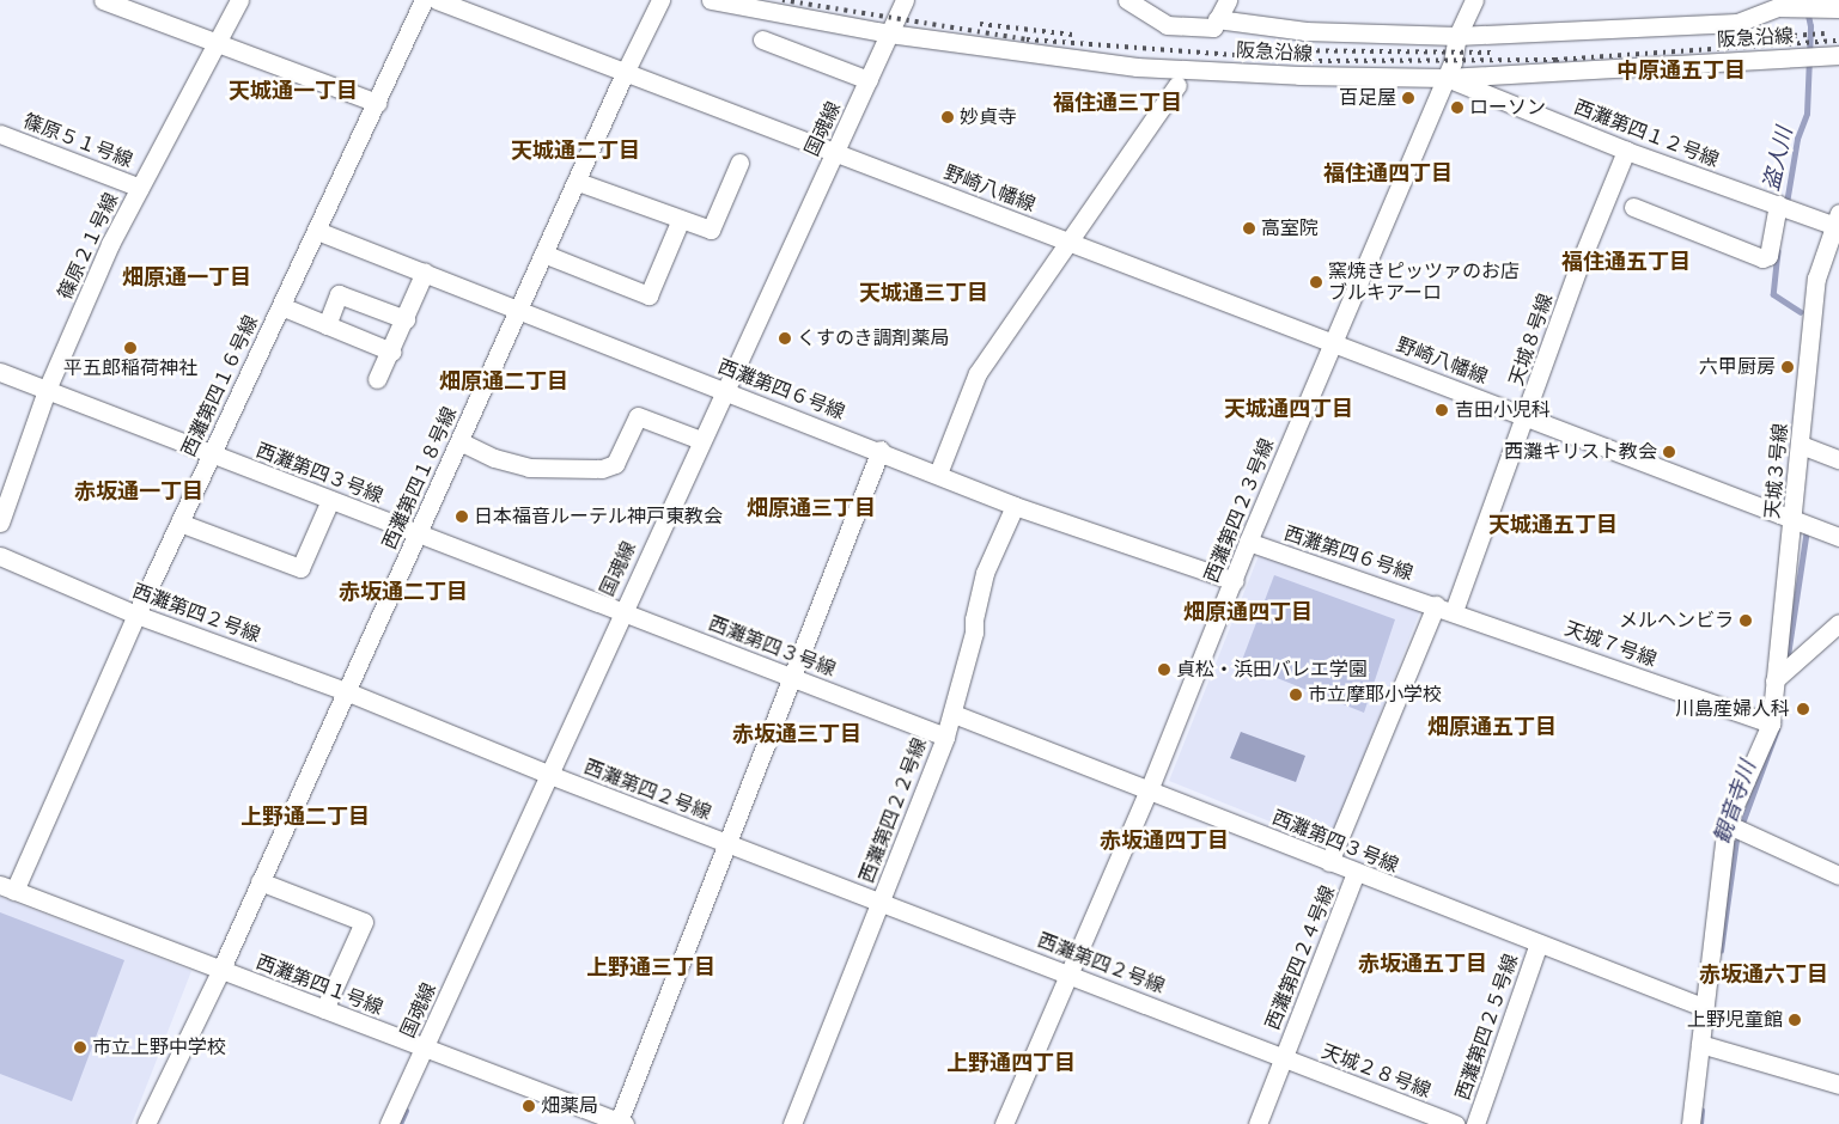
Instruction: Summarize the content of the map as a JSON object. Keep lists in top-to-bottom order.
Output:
{
  "streets": {
    "street": [
      "阪急沿線",
      "国魂線",
      "西灘第四１２号線",
      "篠原５１号線",
      "野崎八幡線",
      "篠原２１号線",
      "天城８号線",
      "西灘第四１６号線",
      "西灘第四６号線",
      "天城３号線",
      "西灘第四３号線",
      "西灘第四１８号線",
      "西灘第四２３号線",
      "西灘第四２号線",
      "天城７号線",
      "西灘第四２２号線",
      "西灘第四２４号線",
      "西灘第四１号線",
      "西灘第四２５号線",
      "天城２８号線"
    ]
  },
  "crossings": [
    ["阪急沿線", "国魂線"],
    ["阪急沿線", "西灘第四１２号線"],
    ["阪急沿線", "西灘第四２３号線"],
    ["国魂線", "野崎八幡線"],
    ["国魂線", "西灘第四６号線"],
    ["国魂線", "西灘第四３号線"],
    ["国魂線", "西灘第四２号線"],
    ["国魂線", "西灘第四１号線"],
    ["西灘第四１２号線", "天城８号線"],
    ["西灘第四１２号線", "天城３号線"],
    ["西灘第四１２号線", "西灘第四２３号線"],
    ["篠原５１号線", "篠原２１号線"],
    ["野崎八幡線", "天城８号線"],
    ["野崎八幡線", "天城３号線"],
    ["野崎八幡線", "西灘第四１８号線"],
    ["野崎八幡線", "西灘第四２３号線"],
    ["篠原２１号線", "西灘第四３号線"],
    ["天城８号線", "天城７号線"],
    ["西灘第四１６号線", "西灘第四６号線"],
    ["西灘第四１６号線", "西灘第四３号線"],
    ["西灘第四１６号線", "西灘第四２号線"],
    ["西灘第四１６号線", "西灘第四１号線"],
    ["西灘第四６号線", "西灘第四１８号線"],
    ["西灘第四６号線", "西灘第四２３号線"],
    ["西灘第四６号線", "天城７号線"],
    ["西灘第四６号線", "西灘第四２２号線"],
    ["西灘第四６号線", "西灘第四２４号線"],
    ["天城３号線", "西灘第四３号線"],
    ["天城３号線", "天城７号線"],
    ["西灘第四３号線", "西灘第四１８号線"],
    ["西灘第四３号線", "西灘第四２３号線"],
    ["西灘第四３号線", "西灘第四２２号線"],
    ["西灘第四３号線", "西灘第四２４号線"],
    ["西灘第四３号線", "西灘第四２５号線"],
    ["西灘第四１８号線", "西灘第四２号線"],
    ["西灘第四１８号線", "西灘第四１号線"],
    ["西灘第四２３号線", "西灘第四２号線"],
    ["西灘第四２号線", "西灘第四２２号線"],
    ["西灘第四２号線", "西灘第四２４号線"],
    ["西灘第四２号線", "天城２８号線"],
    ["天城７号線", "西灘第四２４号線"],
    ["西灘第四２４号線", "天城２８号線"]
  ],
  "districts": [
    "中原通五丁目",
    "天城通一丁目",
    "福住通三丁目",
    "天城通二丁目",
    "福住通四丁目",
    "福住通五丁目",
    "畑原通一丁目",
    "天城通三丁目",
    "畑原通二丁目",
    "天城通四丁目",
    "赤坂通一丁目",
    "畑原通三丁目",
    "天城通五丁目",
    "赤坂通二丁目",
    "畑原通四丁目",
    "畑原通五丁目",
    "赤坂通三丁目",
    "上野通二丁目",
    "赤坂通四丁目",
    "赤坂通五丁目",
    "上野通三丁目",
    "赤坂通六丁目",
    "上野通四丁目"
  ],
  "water": ["盗人川", "観音寺川"],
  "places": [
    "百足屋",
    "ローソン",
    "妙貞寺",
    "高室院",
    "窯焼きピッツァのお店 ブルキアーロ",
    "くすのき調剤薬局",
    "平五郎稲荷神社",
    "六甲厨房",
    "吉田小児科",
    "西灘キリスト教会",
    "日本福音ルーテル神戸東教会",
    "メルヘンビラ",
    "貞松・浜田バレエ学園",
    "市立摩耶小学校",
    "川島産婦人科",
    "上野児童館",
    "市立上野中学校",
    "畑薬局"
  ]
}
